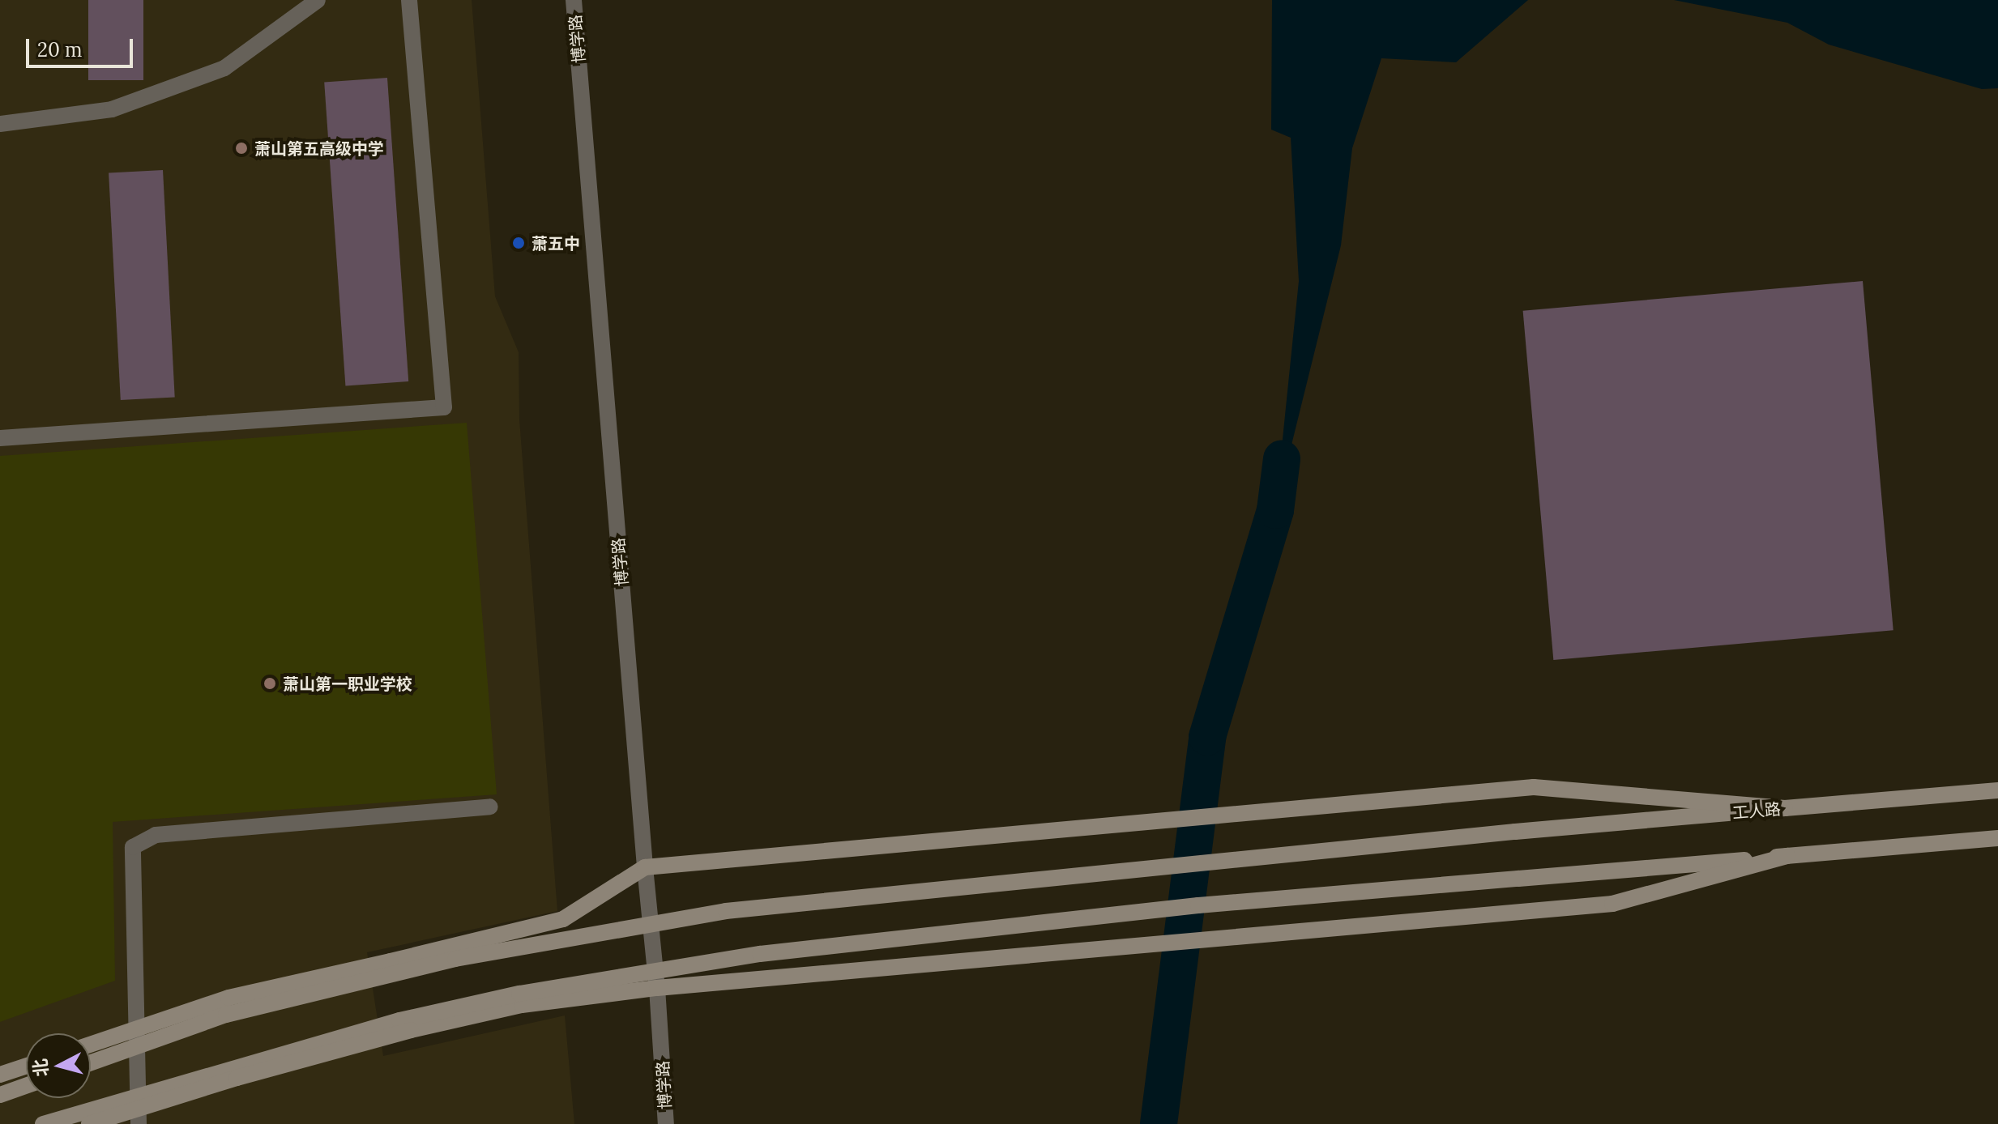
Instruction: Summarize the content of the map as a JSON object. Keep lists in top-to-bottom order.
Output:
{
  "streets": {
    "main road": ["工人路"],
    "street": ["博学路"]
  },
  "places": ["萧山第五高级中学", "萧五中", "萧山第一职业学校"],
  "scale_bar": "20 m",
  "north": "left"
}
